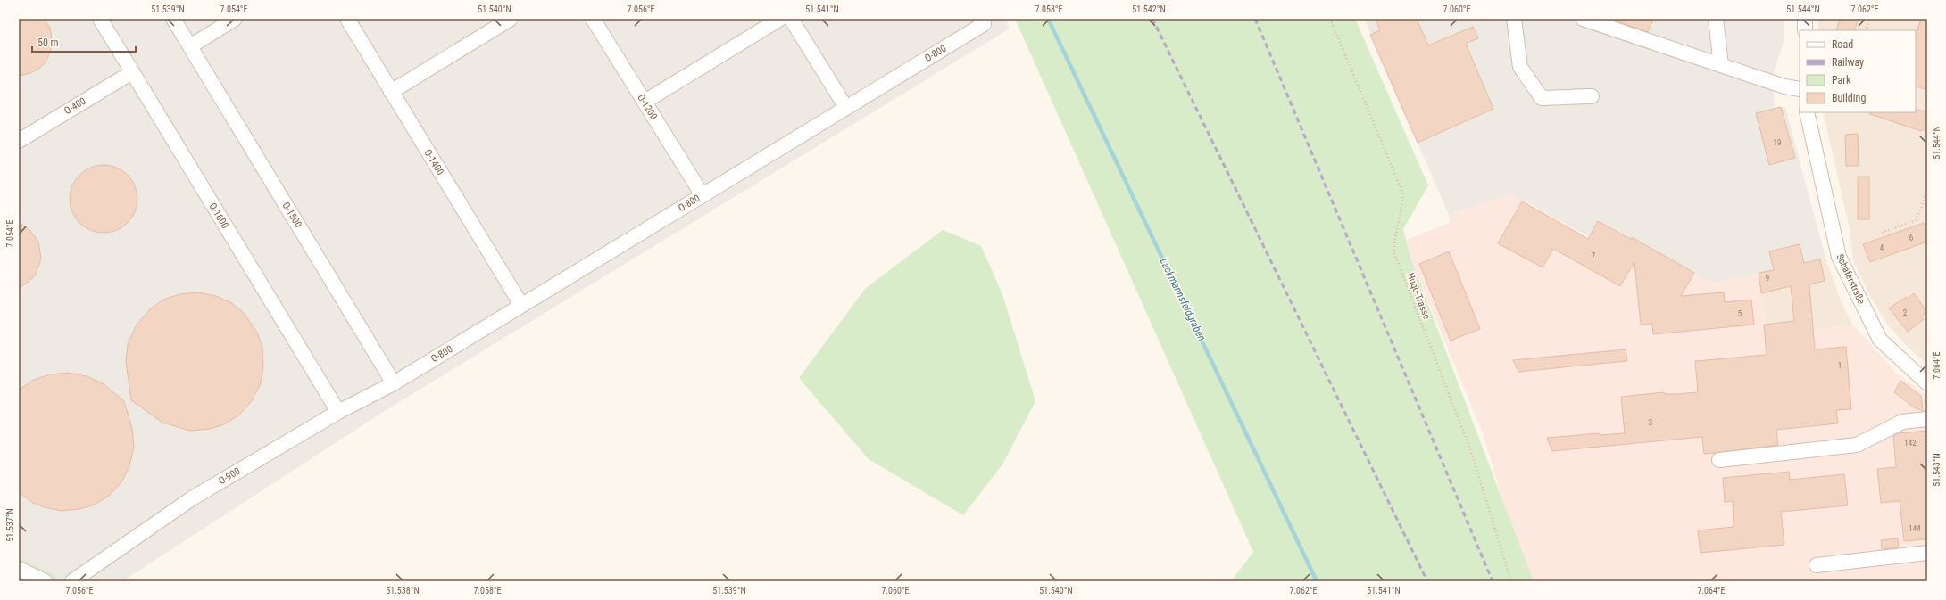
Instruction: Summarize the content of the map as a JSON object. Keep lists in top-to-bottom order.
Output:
{
  "streets": {
    "street": [
      "O-800",
      "O-400",
      "O-1200",
      "O-1400",
      "O-1500",
      "O-1600",
      "Schäferstraße",
      "O-900"
    ],
    "path": ["Hugo-Trasse"]
  },
  "crossings": [
    ["O-800", "O-1200"],
    ["O-800", "O-1400"],
    ["O-800", "O-1500"],
    ["O-800", "O-900"],
    ["O-400", "O-1600"],
    ["O-1500", "O-900"],
    ["O-1600", "O-900"]
  ],
  "water": ["Lackmannsfeldgraben"],
  "house_numbers": [
    "19",
    "6",
    "4",
    "7",
    "9",
    "2",
    "5",
    "1",
    "3",
    "142",
    "144"
  ],
  "legend": [
    "Road",
    "Railway",
    "Park",
    "Building"
  ],
  "scale_bar": "50 m",
  "coordinates": [
    "51.539°N",
    "7.054°E",
    "51.540°N",
    "7.056°E",
    "51.541°N",
    "7.058°E",
    "51.542°N",
    "7.060°E",
    "51.544°N",
    "7.062°E",
    "7.064°E",
    "51.543°N",
    "51.537°N",
    "51.538°N"
  ]
}
